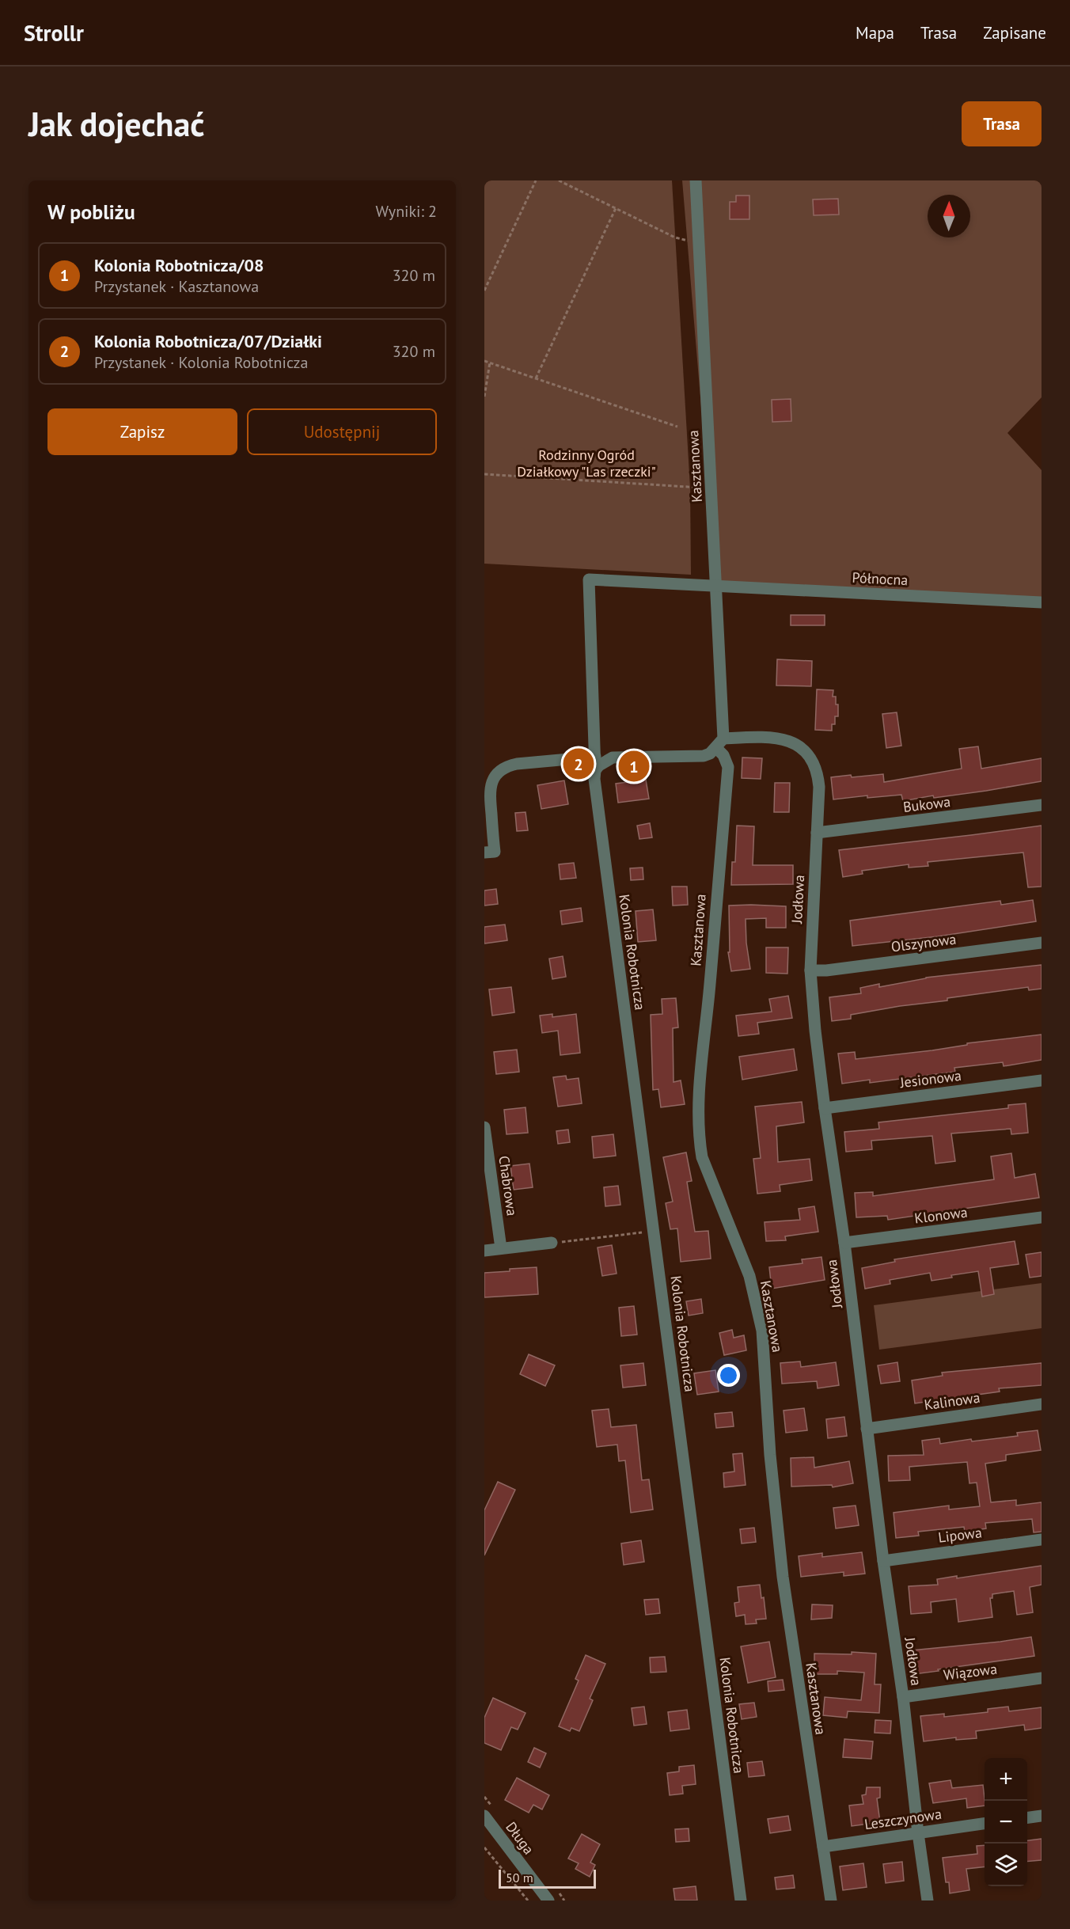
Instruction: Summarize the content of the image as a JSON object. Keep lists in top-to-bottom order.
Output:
{
  "streets": {
    "street": [
      "Kasztanowa",
      "Północna",
      "Bukowa",
      "Jodłowa",
      "Olszynowa",
      "Kolonia Robotnicza",
      "Jesionowa",
      "Chabrowa",
      "Klonowa",
      "Kalinowa",
      "Lipowa",
      "Wiązowa",
      "Leszczynowa",
      "Długa"
    ]
  },
  "crossings": [
    ["Kasztanowa", "Północna"],
    ["Kasztanowa", "Jodłowa"],
    ["Kasztanowa", "Leszczynowa"],
    ["Północna", "Kolonia Robotnicza"],
    ["Bukowa", "Jodłowa"],
    ["Jodłowa", "Olszynowa"],
    ["Jodłowa", "Jesionowa"],
    ["Jodłowa", "Klonowa"],
    ["Jodłowa", "Kalinowa"],
    ["Jodłowa", "Lipowa"],
    ["Jodłowa", "Wiązowa"],
    ["Jodłowa", "Leszczynowa"]
  ],
  "parks": ["Rodzinny Ogród Działkowy \"Las rzeczki\""],
  "scale_bar": "50 m",
  "north": "top",
  "page": {
    "header": "Strollr",
    "nav": ["Mapa", "Trasa", "Zapisane"],
    "buttons": [
      "Trasa",
      ["Zapisz", "Udostępnij"]
    ],
    "title": "Jak dojechać",
    "heading": ["W pobliżu", "Wyniki: 2"],
    "list": [
      {
        "mark": "1",
        "name": "Kolonia Robotnicza/08",
        "note": "Przystanek · Kasztanowa",
        "value": "320 m"
      },
      {
        "mark": "2",
        "name": "Kolonia Robotnicza/07/Działki",
        "note": "Przystanek · Kolonia Robotnicza",
        "value": "320 m"
      }
    ],
    "pins": ["2", "1"],
    "map_buttons": ["+", "−"],
    "scale": "50 m"
  }
}
